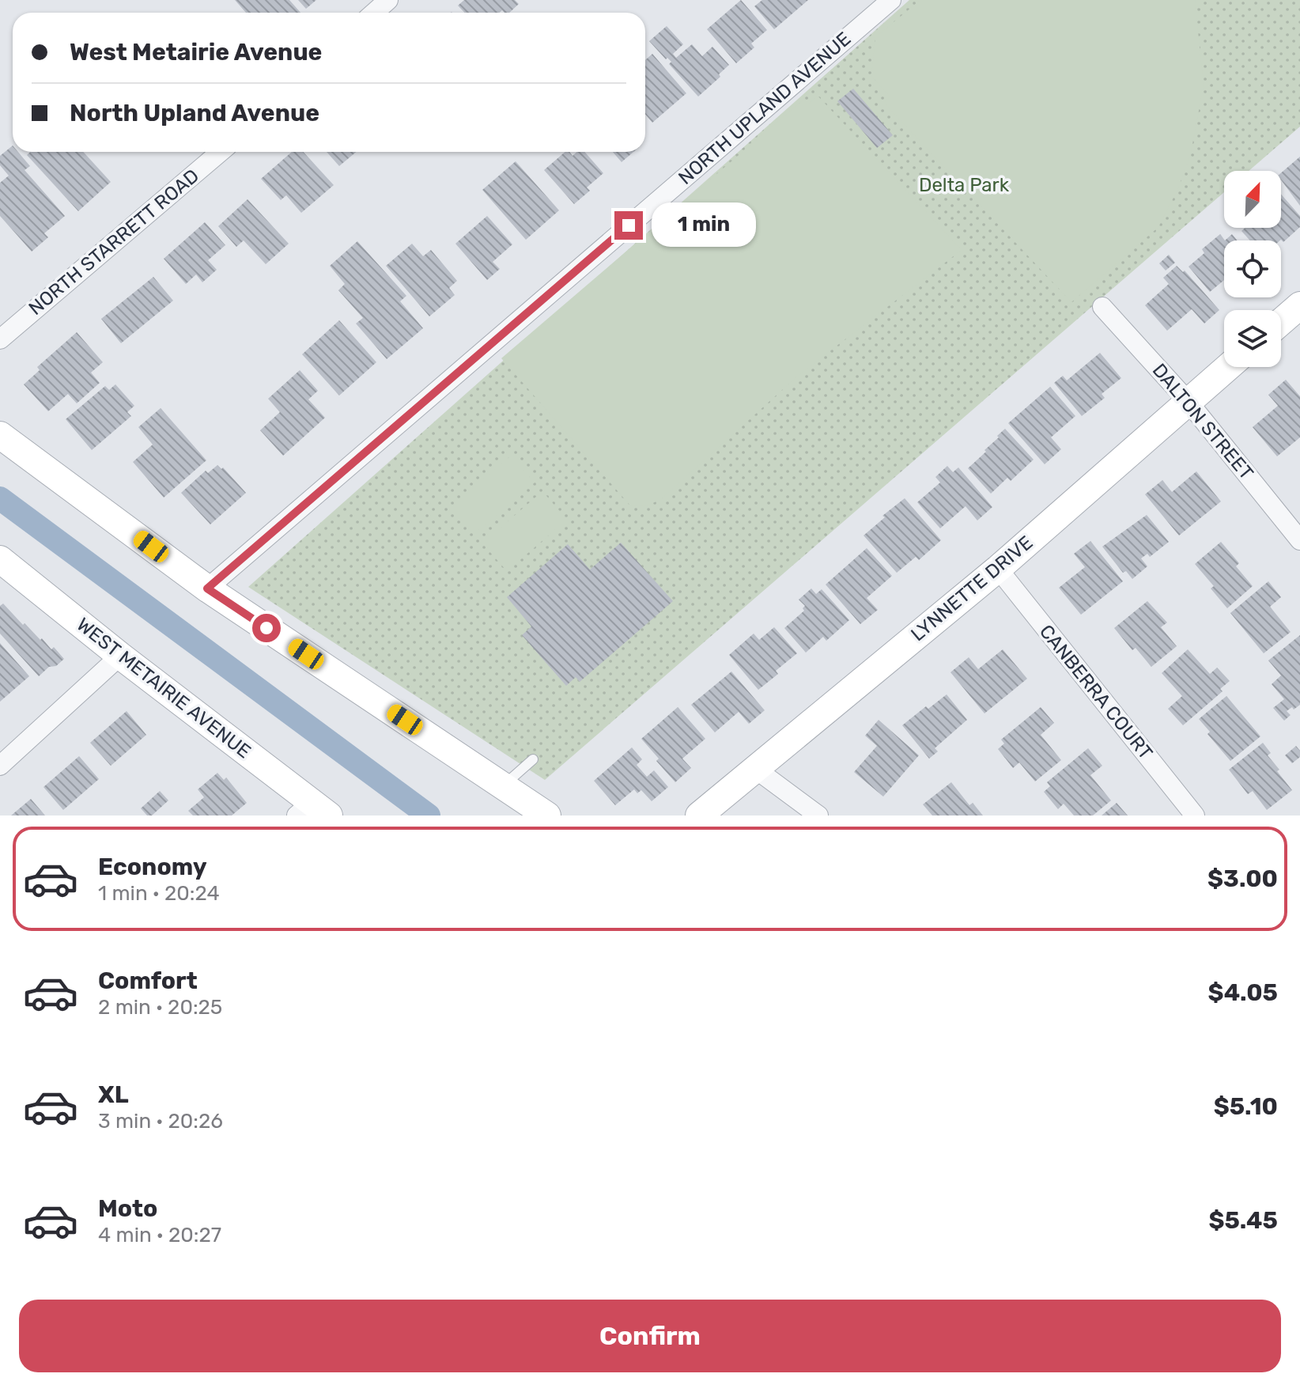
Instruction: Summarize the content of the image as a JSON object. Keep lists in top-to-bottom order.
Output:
{
  "streets": {
    "main road": ["LYNNETTE DRIVE", "WEST METAIRIE AVENUE"],
    "street": [
      "NORTH UPLAND AVENUE",
      "NORTH STARRETT ROAD",
      "DALTON STREET",
      "CANBERRA COURT"
    ]
  },
  "crossings": [
    ["DALTON STREET", "LYNNETTE DRIVE"],
    ["LYNNETTE DRIVE", "CANBERRA COURT"]
  ],
  "parks": ["Delta Park"],
  "north": "top right",
  "page": {
    "banner": ["West Metairie Avenue", "North Upland Avenue"],
    "bubble": "1 min",
    "list": [
      {
        "name": "Economy",
        "note": "1 min · 20:24",
        "value": "$3.00"
      },
      {
        "name": "Comfort",
        "note": "2 min · 20:25",
        "value": "$4.05"
      },
      {
        "name": "XL",
        "note": "3 min · 20:26",
        "value": "$5.10"
      },
      {
        "name": "Moto",
        "note": "4 min · 20:27",
        "value": "$5.45"
      }
    ],
    "buttons": "Confirm"
  }
}
